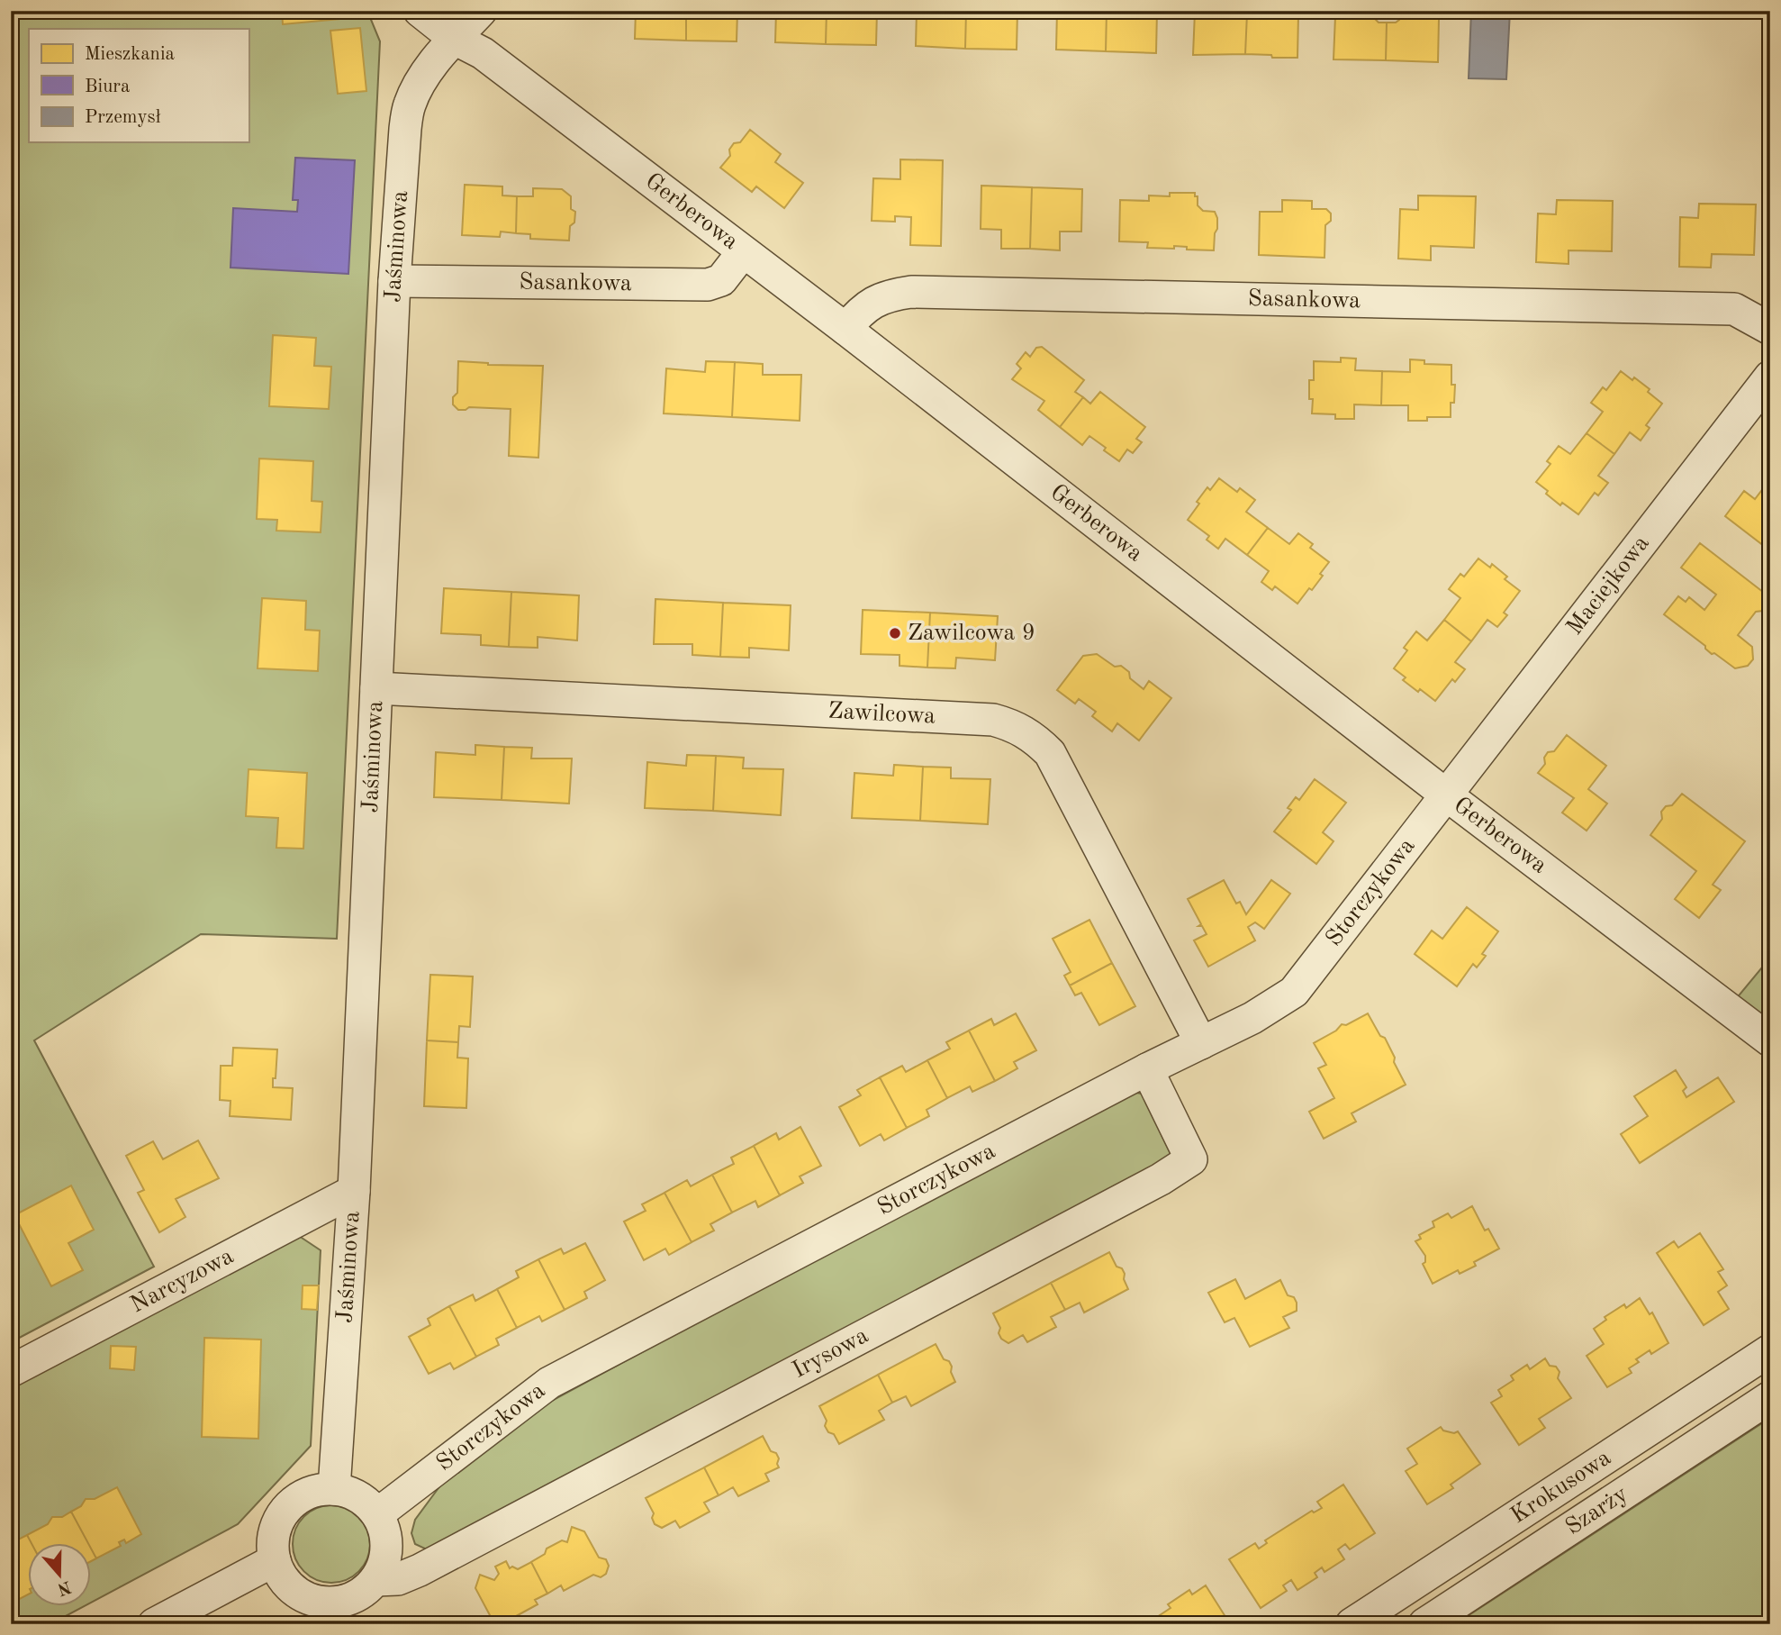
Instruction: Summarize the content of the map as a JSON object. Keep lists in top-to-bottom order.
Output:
{
  "streets": {
    "street": [
      "Gerberowa",
      "Jaśminowa",
      "Sasankowa",
      "Maciejkowa",
      "Zawilcowa",
      "Storczykowa",
      "Narcyzowa",
      "Irysowa",
      "Krokusowa",
      "Szarży"
    ]
  },
  "crossings": [
    ["Gerberowa", "Jaśminowa"],
    ["Gerberowa", "Sasankowa"],
    ["Gerberowa", "Maciejkowa"],
    ["Gerberowa", "Storczykowa"],
    ["Jaśminowa", "Sasankowa"],
    ["Jaśminowa", "Zawilcowa"],
    ["Jaśminowa", "Storczykowa"],
    ["Jaśminowa", "Narcyzowa"],
    ["Jaśminowa", "Irysowa"],
    ["Maciejkowa", "Storczykowa"],
    ["Zawilcowa", "Storczykowa"],
    ["Storczykowa", "Irysowa"]
  ],
  "places": ["Zawilcowa 9"],
  "legend": ["Mieszkania", "Biura", "Przemysł"],
  "north": "bottom"
}
